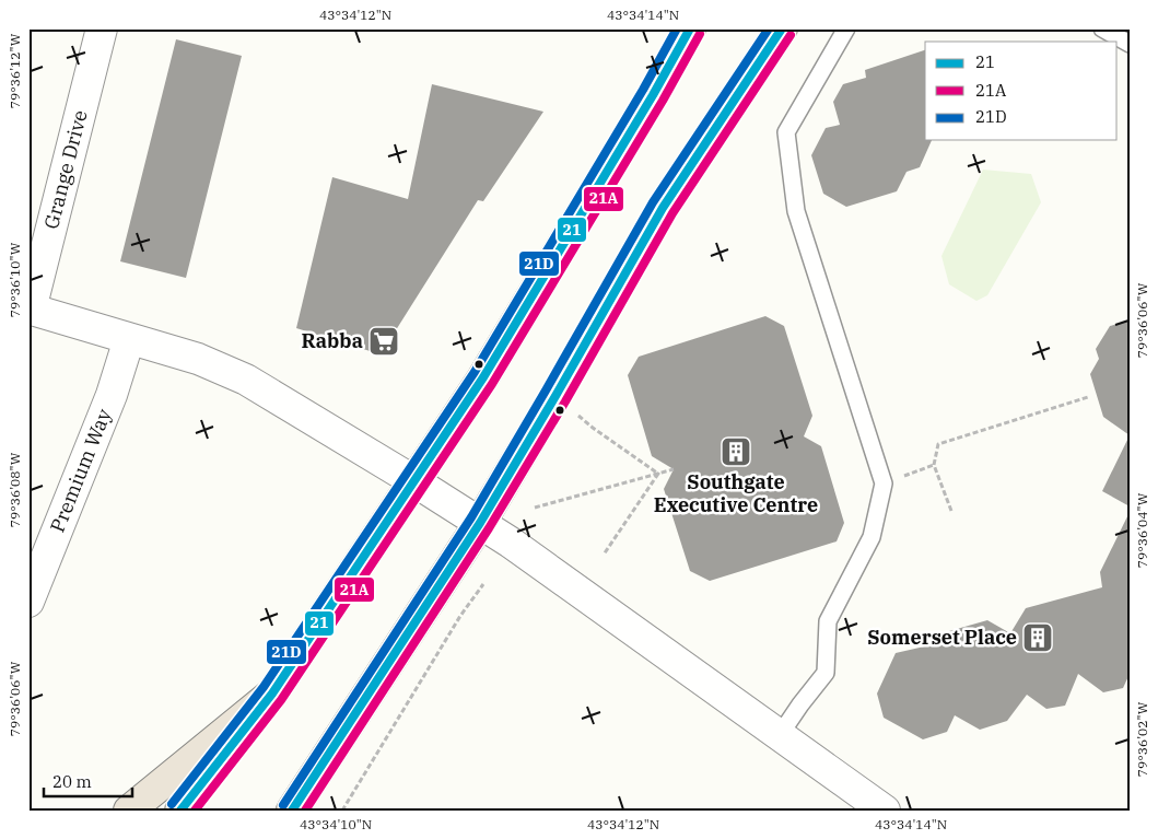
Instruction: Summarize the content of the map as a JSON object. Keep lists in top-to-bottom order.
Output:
{
  "streets": {
    "street": ["Grange Drive", "Premium Way"]
  },
  "places": {
    "supermarket": ["Rabba"],
    "building": ["Southgate Executive Centre", "Somerset Place"]
  },
  "lines": ["transit line 21", "transit line 21D", "transit line 21A"],
  "legend": ["21", "21A", "21D"],
  "scale_bar": "20 m",
  "coordinates": [
    "43°34'12\"N",
    "43°34'14\"N",
    "79°36'12\"W",
    "79°36'10\"W",
    "79°36'06\"W",
    "79°36'08\"W",
    "79°36'04\"W",
    "79°36'02\"W",
    "43°34'10\"N"
  ]
}
